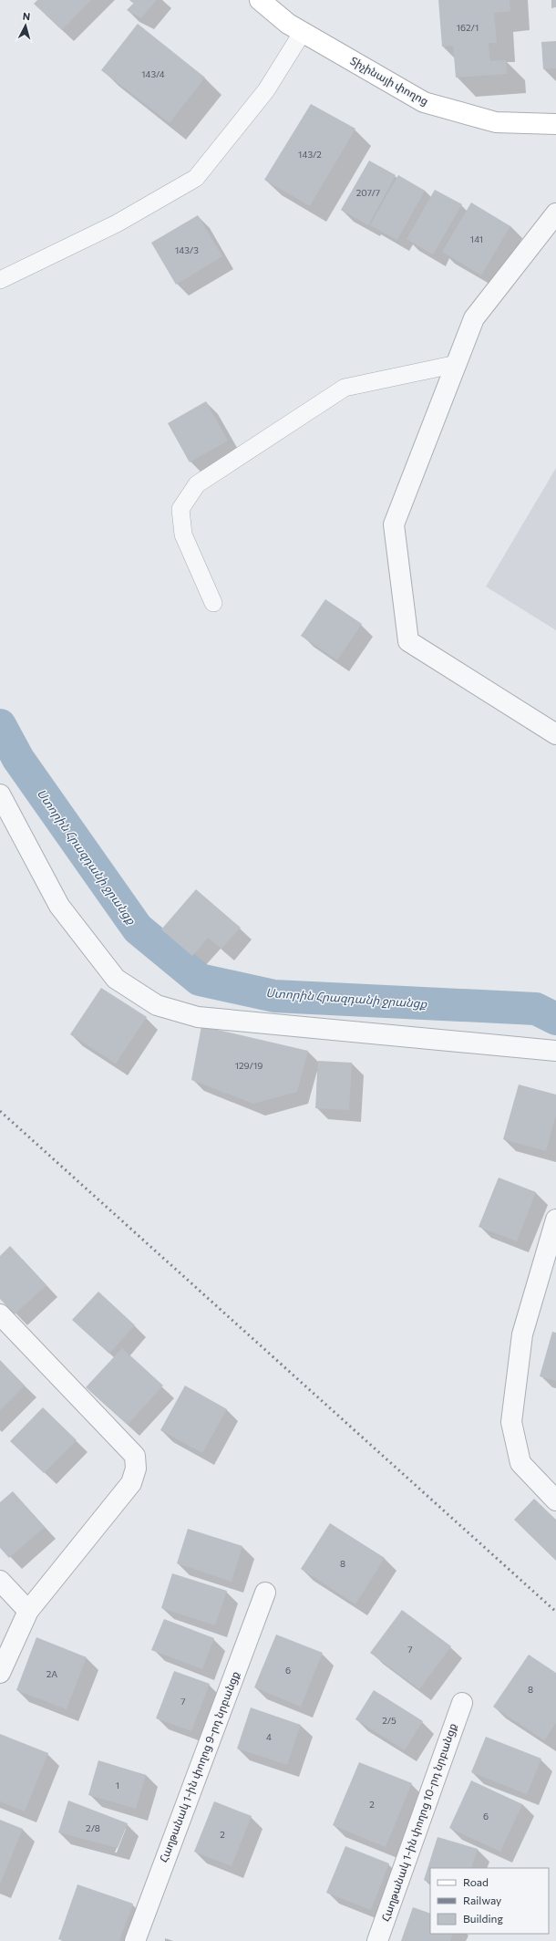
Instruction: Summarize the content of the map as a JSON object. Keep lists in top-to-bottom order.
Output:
{
  "streets": {
    "street": ["Տիչինայի փողոց", "Հաղթանակ 1-ին փողոց 9-րդ նրբանցք", "Հաղթանակ 1-ին փողոց 10-րդ նրբանցք"]
  },
  "water": ["Ստորին Հրազդանի ջրանցք"],
  "house_numbers": [
    "162/1",
    "143/4",
    "143/2",
    "207/7",
    "141",
    "143/3",
    "129/19",
    "8",
    "7",
    "6",
    "2A",
    "8",
    "7",
    "2/5",
    "4",
    "1",
    "2",
    "6",
    "2/8",
    "2"
  ],
  "legend": ["Road", "Railway", "Building"],
  "north": "top"
}
